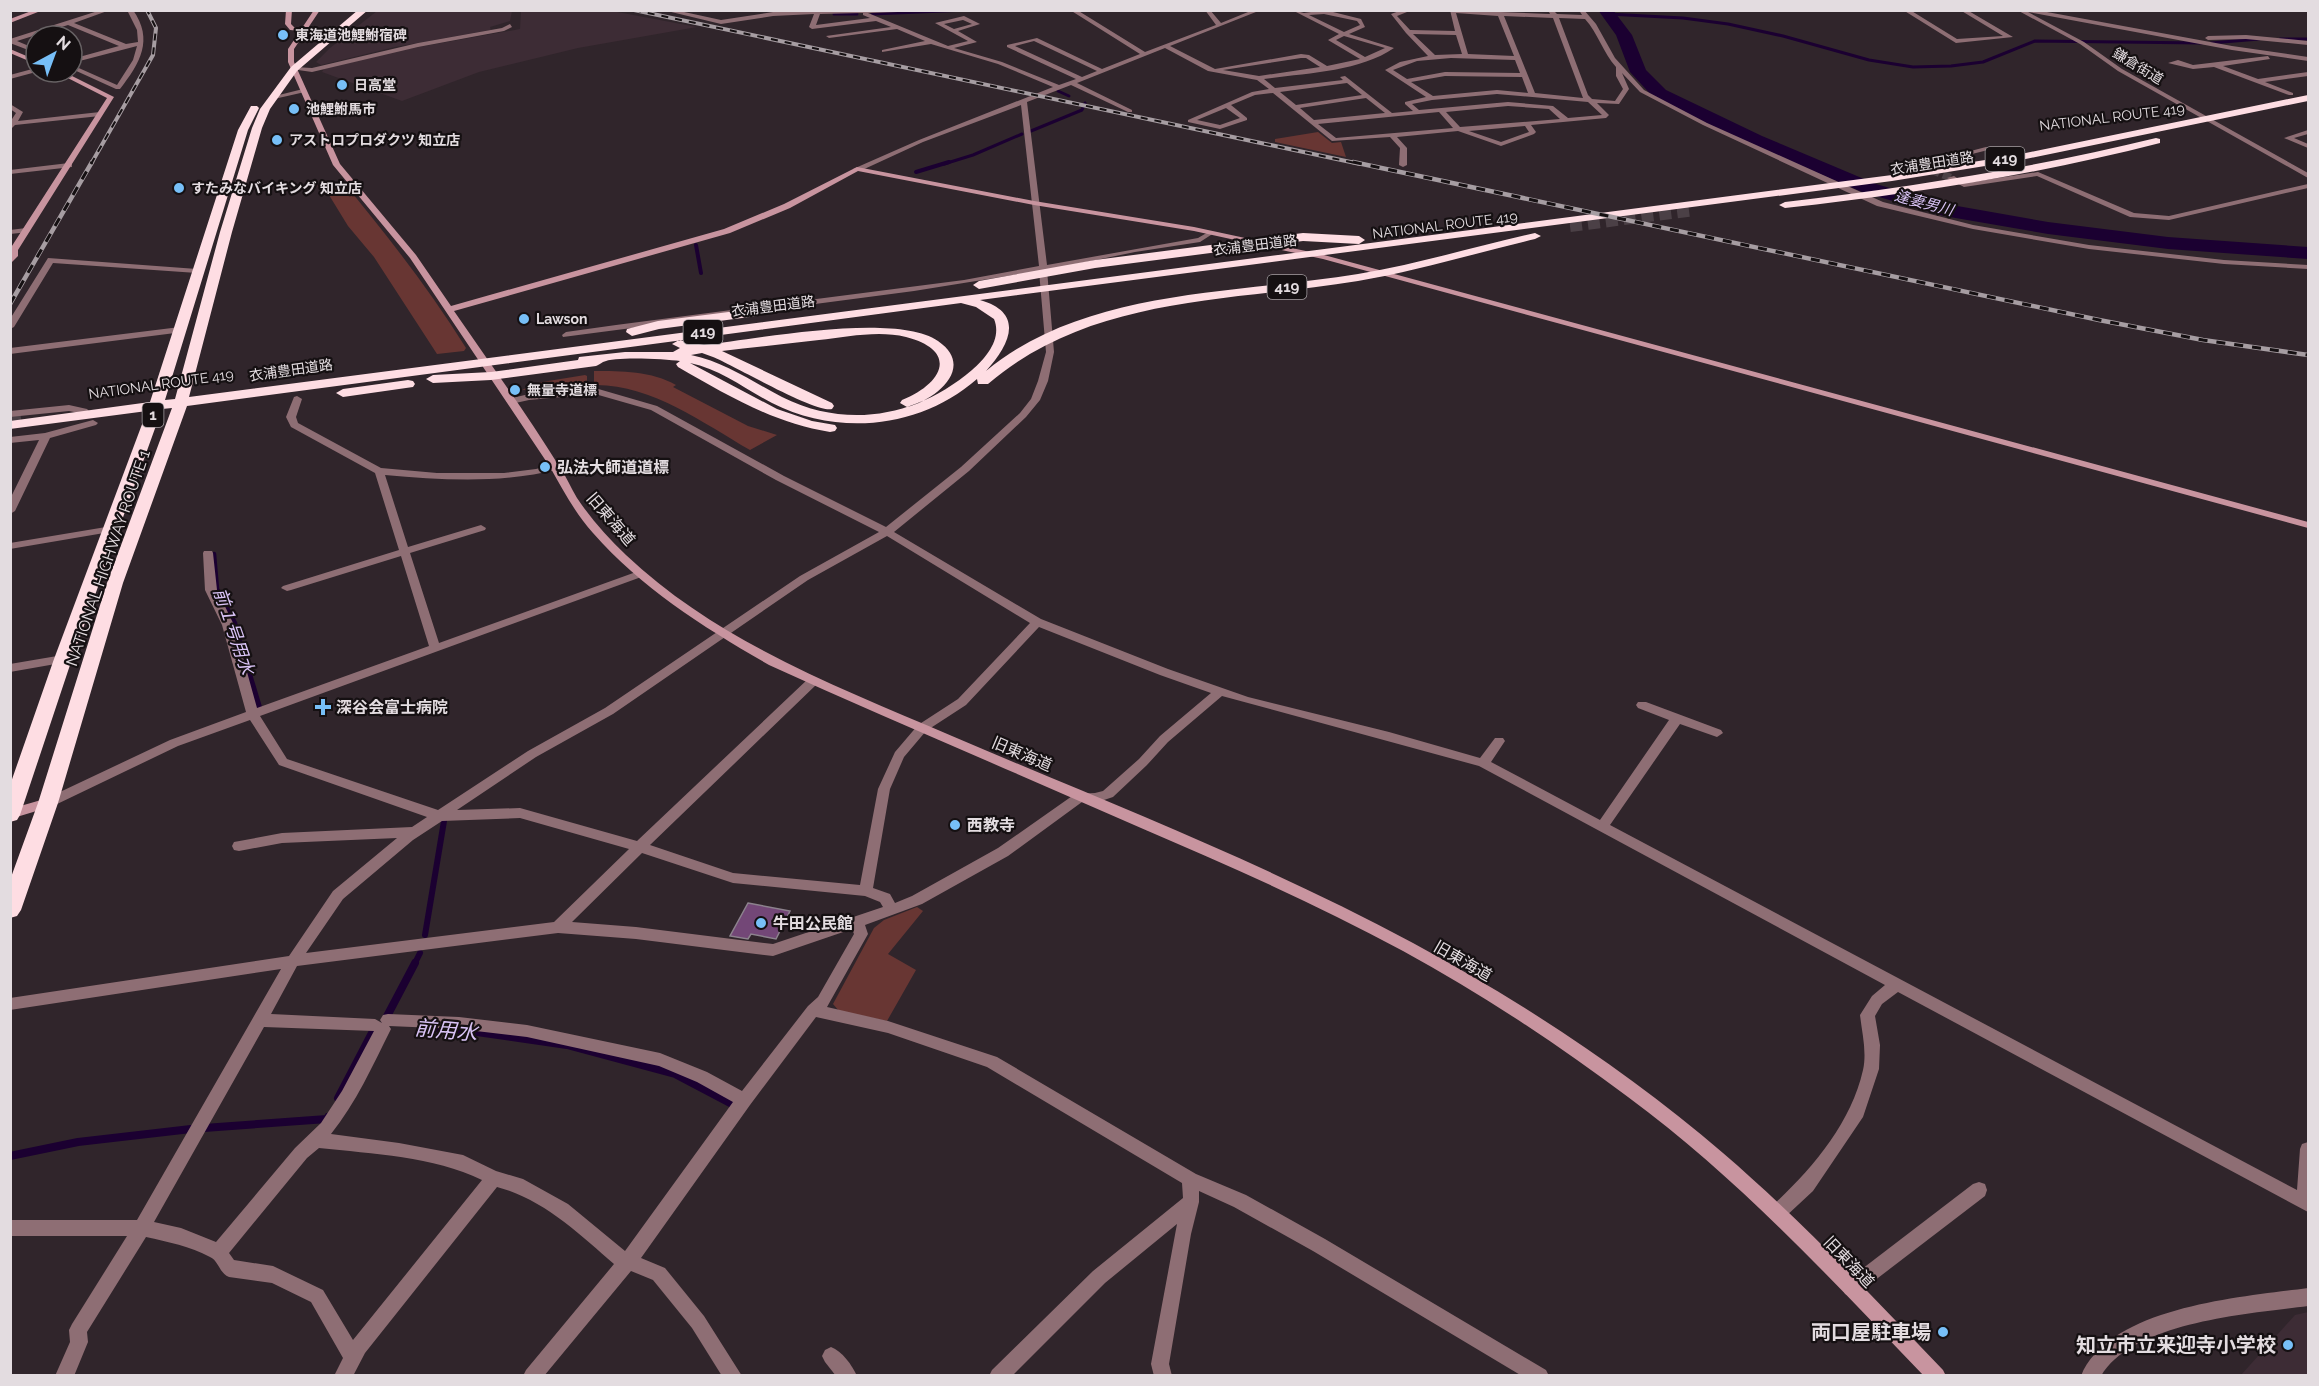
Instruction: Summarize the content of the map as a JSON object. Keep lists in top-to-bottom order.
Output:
{
  "streets": {
    "highway": [
      "NATIONAL ROUTE 419",
      "419",
      "衣浦豊田道路",
      "1",
      "NATIONAL HIGHWAY ROUTE 1"
    ],
    "street": ["鎌倉街道", "旧東海道"]
  },
  "crossings": [
    ["鎌倉街道", "NATIONAL ROUTE 419"],
    ["NATIONAL ROUTE 419", "419"],
    ["NATIONAL ROUTE 419", "衣浦豊田道路"],
    ["NATIONAL ROUTE 419", "旧東海道"],
    ["NATIONAL ROUTE 419", "NATIONAL HIGHWAY ROUTE 1"],
    ["419", "衣浦豊田道路"],
    ["419", "旧東海道"],
    ["衣浦豊田道路", "旧東海道"],
    ["旧東海道", "NATIONAL HIGHWAY ROUTE 1"]
  ],
  "water": ["逢妻男川", "前１号用水", "前用水"],
  "places": {
    "other": [
      "東海道池鯉鮒宿碑",
      "日高堂",
      "池鯉鮒馬市",
      "アストロプロダクツ 知立店",
      "すたみなバイキング 知立店",
      "Lawson",
      "無量寺道標",
      "弘法大師道道標",
      "西教寺",
      "牛田公民館",
      "両口屋駐車場",
      "知立市立来迎寺小学校"
    ],
    "health": ["深谷会富士病院"]
  },
  "north": "top right"
}
